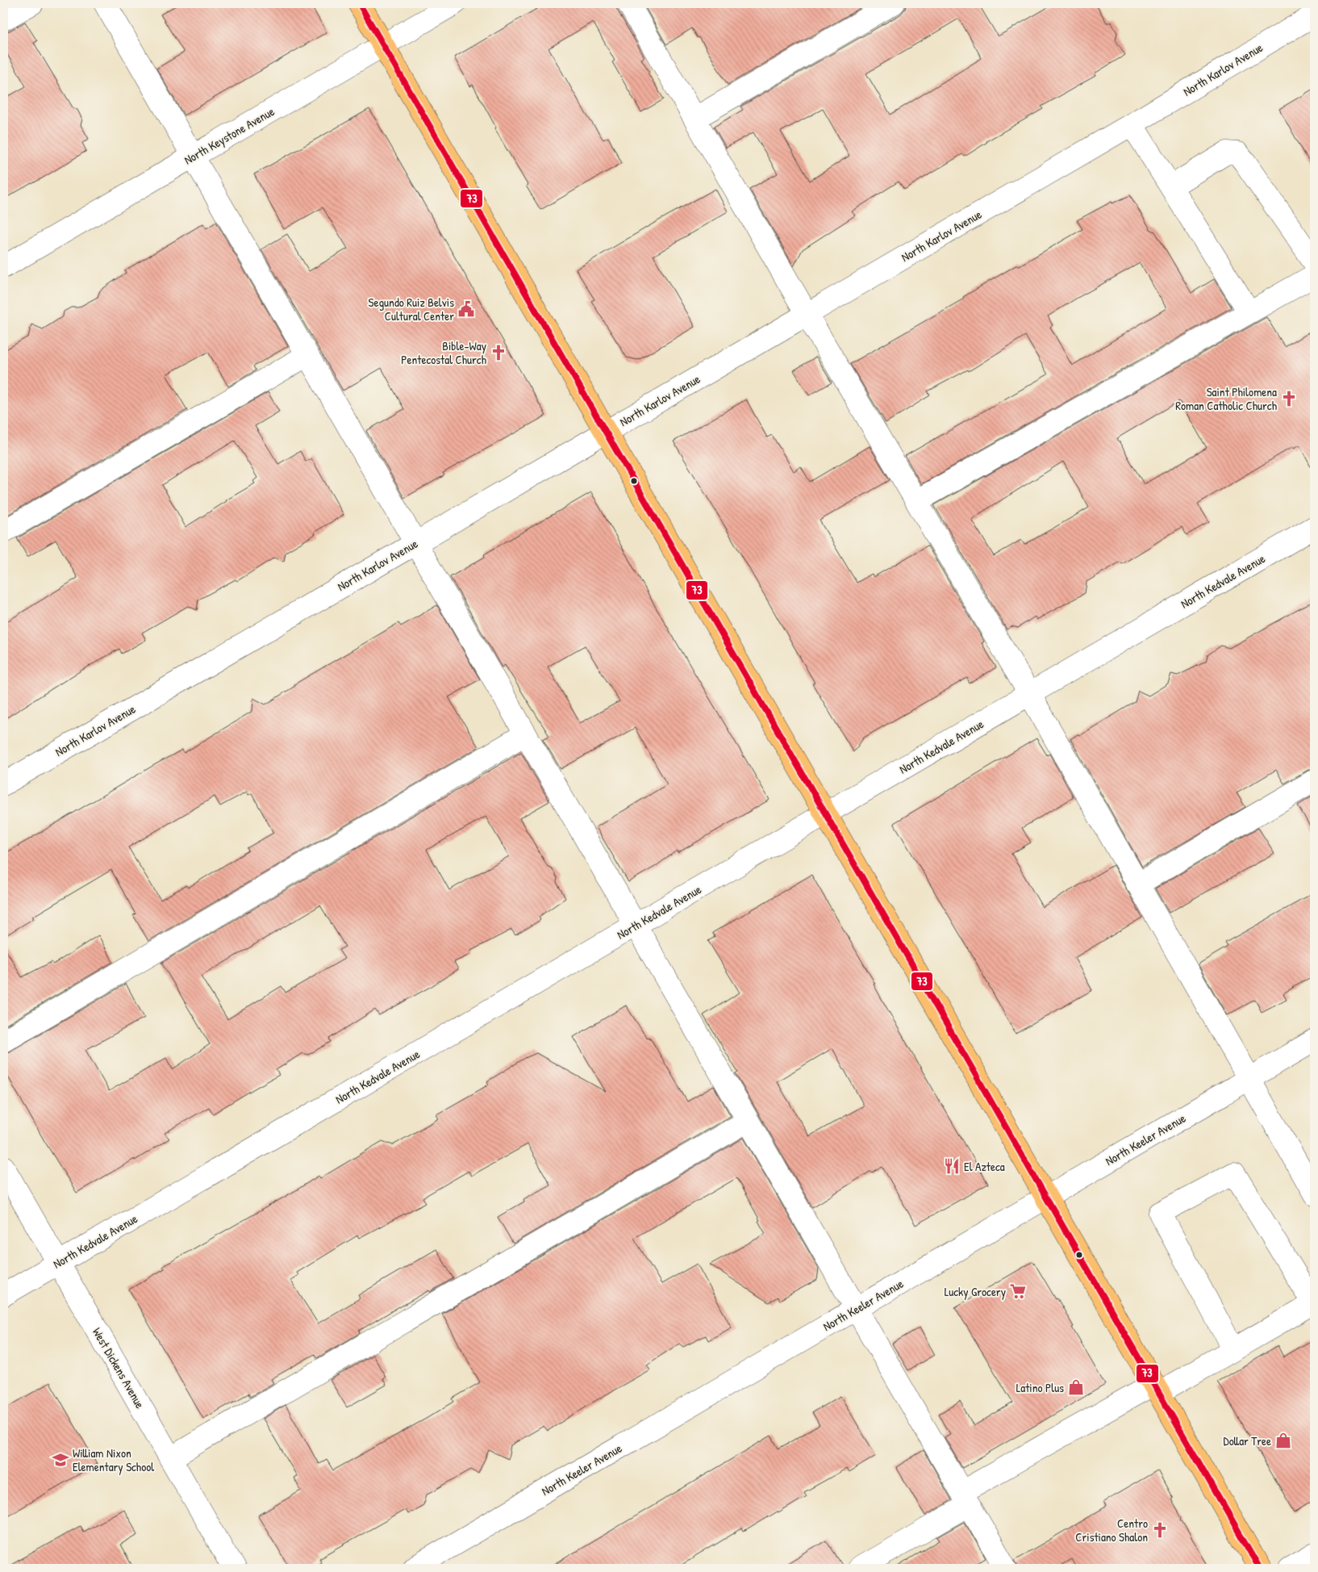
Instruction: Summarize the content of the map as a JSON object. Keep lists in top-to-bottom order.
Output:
{
  "streets": {
    "street": [
      "North Karlov Avenue",
      "North Keystone Avenue",
      "North Kedvale Avenue",
      "North Keeler Avenue",
      "West Dickens Avenue"
    ]
  },
  "crossings": [
    ["North Kedvale Avenue", "West Dickens Avenue"]
  ],
  "places": {
    "public building": ["Segundo Ruiz Belvis Cultural Center"],
    "church": ["Bible-Way Pentecostal Church", "Saint Philomena Roman Catholic Church", "Centro Cristiano Shalon"],
    "restaurant": ["El Azteca"],
    "supermarket": ["Lucky Grocery"],
    "shop": ["Latino Plus", "Dollar Tree"],
    "school or university": ["William Nixon Elementary School"]
  },
  "lines": ["transit line 73"]
}
